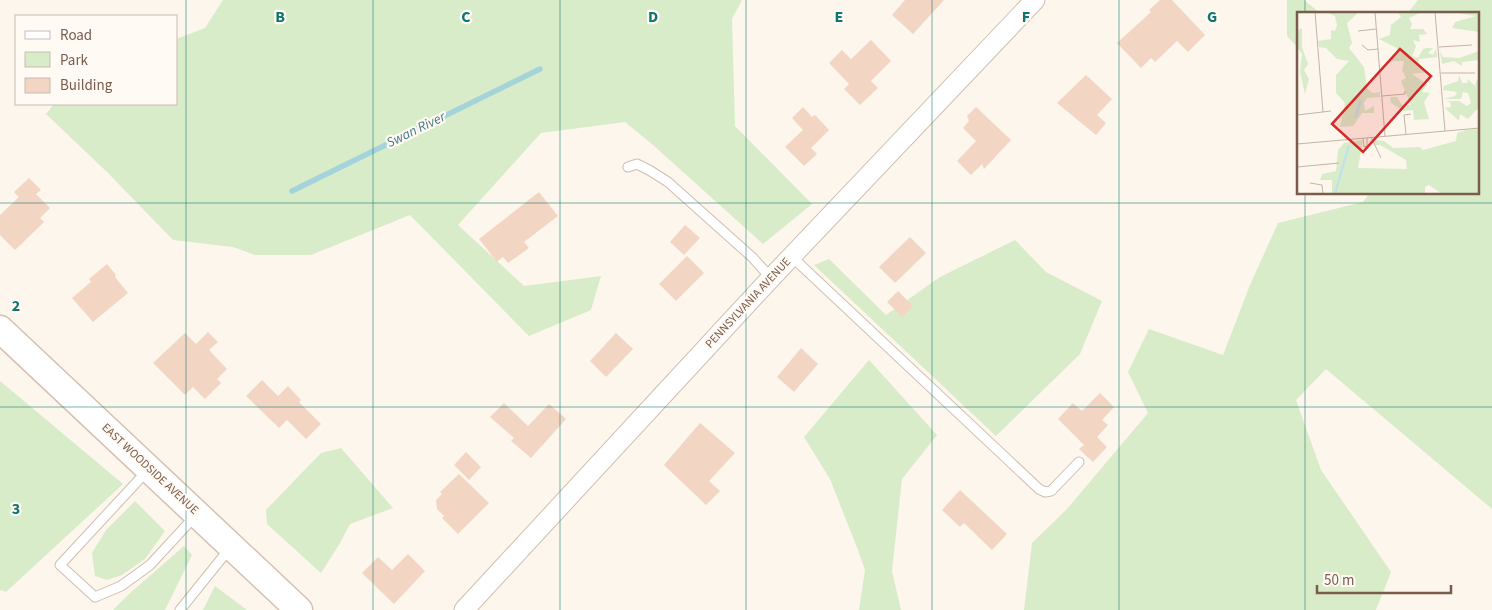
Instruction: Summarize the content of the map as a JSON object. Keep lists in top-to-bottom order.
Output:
{
  "streets": {
    "main road": ["EAST WOODSIDE AVENUE"],
    "street": ["PENNSYLVANIA AVENUE"]
  },
  "water": ["Swan River"],
  "legend": ["Road", "Park", "Building"],
  "scale_bar": "50 m",
  "grid": {
    "columns": [
      "B",
      "C",
      "D",
      "E",
      "F",
      "G"
    ],
    "rows": ["2", "3"]
  }
}
